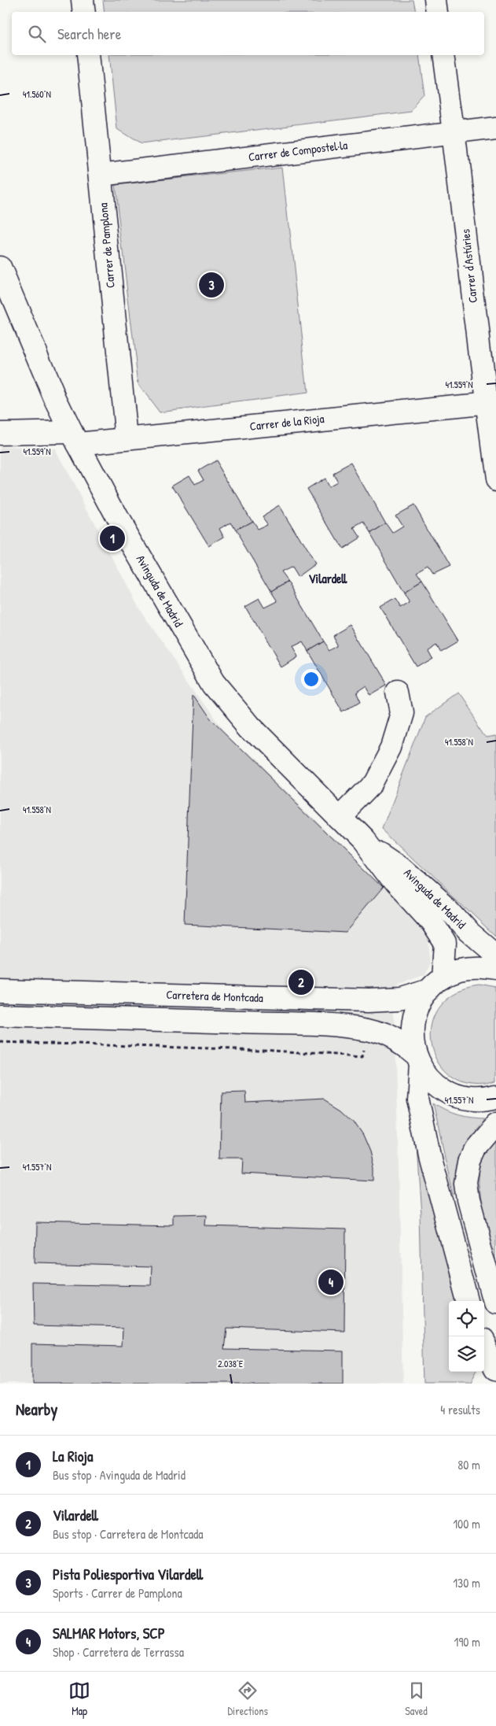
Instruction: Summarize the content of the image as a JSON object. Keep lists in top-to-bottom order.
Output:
{
  "streets": {
    "street": [
      "Carrer de Compostel·la",
      "Carrer de Pamplona",
      "Carrer d'Astúries",
      "Carrer de la Rioja",
      "Avinguda de Madrid",
      "Carretera de Montcada"
    ]
  },
  "crossings": [
    ["Carrer de Compostel·la", "Carrer de Pamplona"],
    ["Carrer de Compostel·la", "Carrer d'Astúries"],
    ["Carrer de Pamplona", "Carrer de la Rioja"],
    ["Carrer d'Astúries", "Carrer de la Rioja"],
    ["Carrer de la Rioja", "Avinguda de Madrid"],
    ["Avinguda de Madrid", "Carretera de Montcada"]
  ],
  "districts": ["Vilardell"],
  "page": {
    "search": "Search here",
    "pins": [
      "3",
      "1",
      "2",
      "4"
    ],
    "heading": ["Nearby", "4 results"],
    "list": [
      {
        "mark": "1",
        "name": "La Rioja",
        "note": "Bus stop · Avinguda de Madrid",
        "value": "80 m"
      },
      {
        "mark": "2",
        "name": "Vilardell",
        "note": "Bus stop · Carretera de Montcada",
        "value": "100 m"
      },
      {
        "mark": "3",
        "name": "Pista Poliesportiva Vilardell",
        "note": "Sports · Carrer de Pamplona",
        "value": "130 m"
      },
      {
        "mark": "4",
        "name": "SALMAR Motors, SCP",
        "note": "Shop · Carretera de Terrassa",
        "value": "190 m"
      }
    ],
    "nav": ["Map", "Directions", "Saved"]
  },
  "coordinates": [
    "41.560°N",
    "41.559°N",
    "41.558°N",
    "41.557°N",
    "2.038°E"
  ]
}
